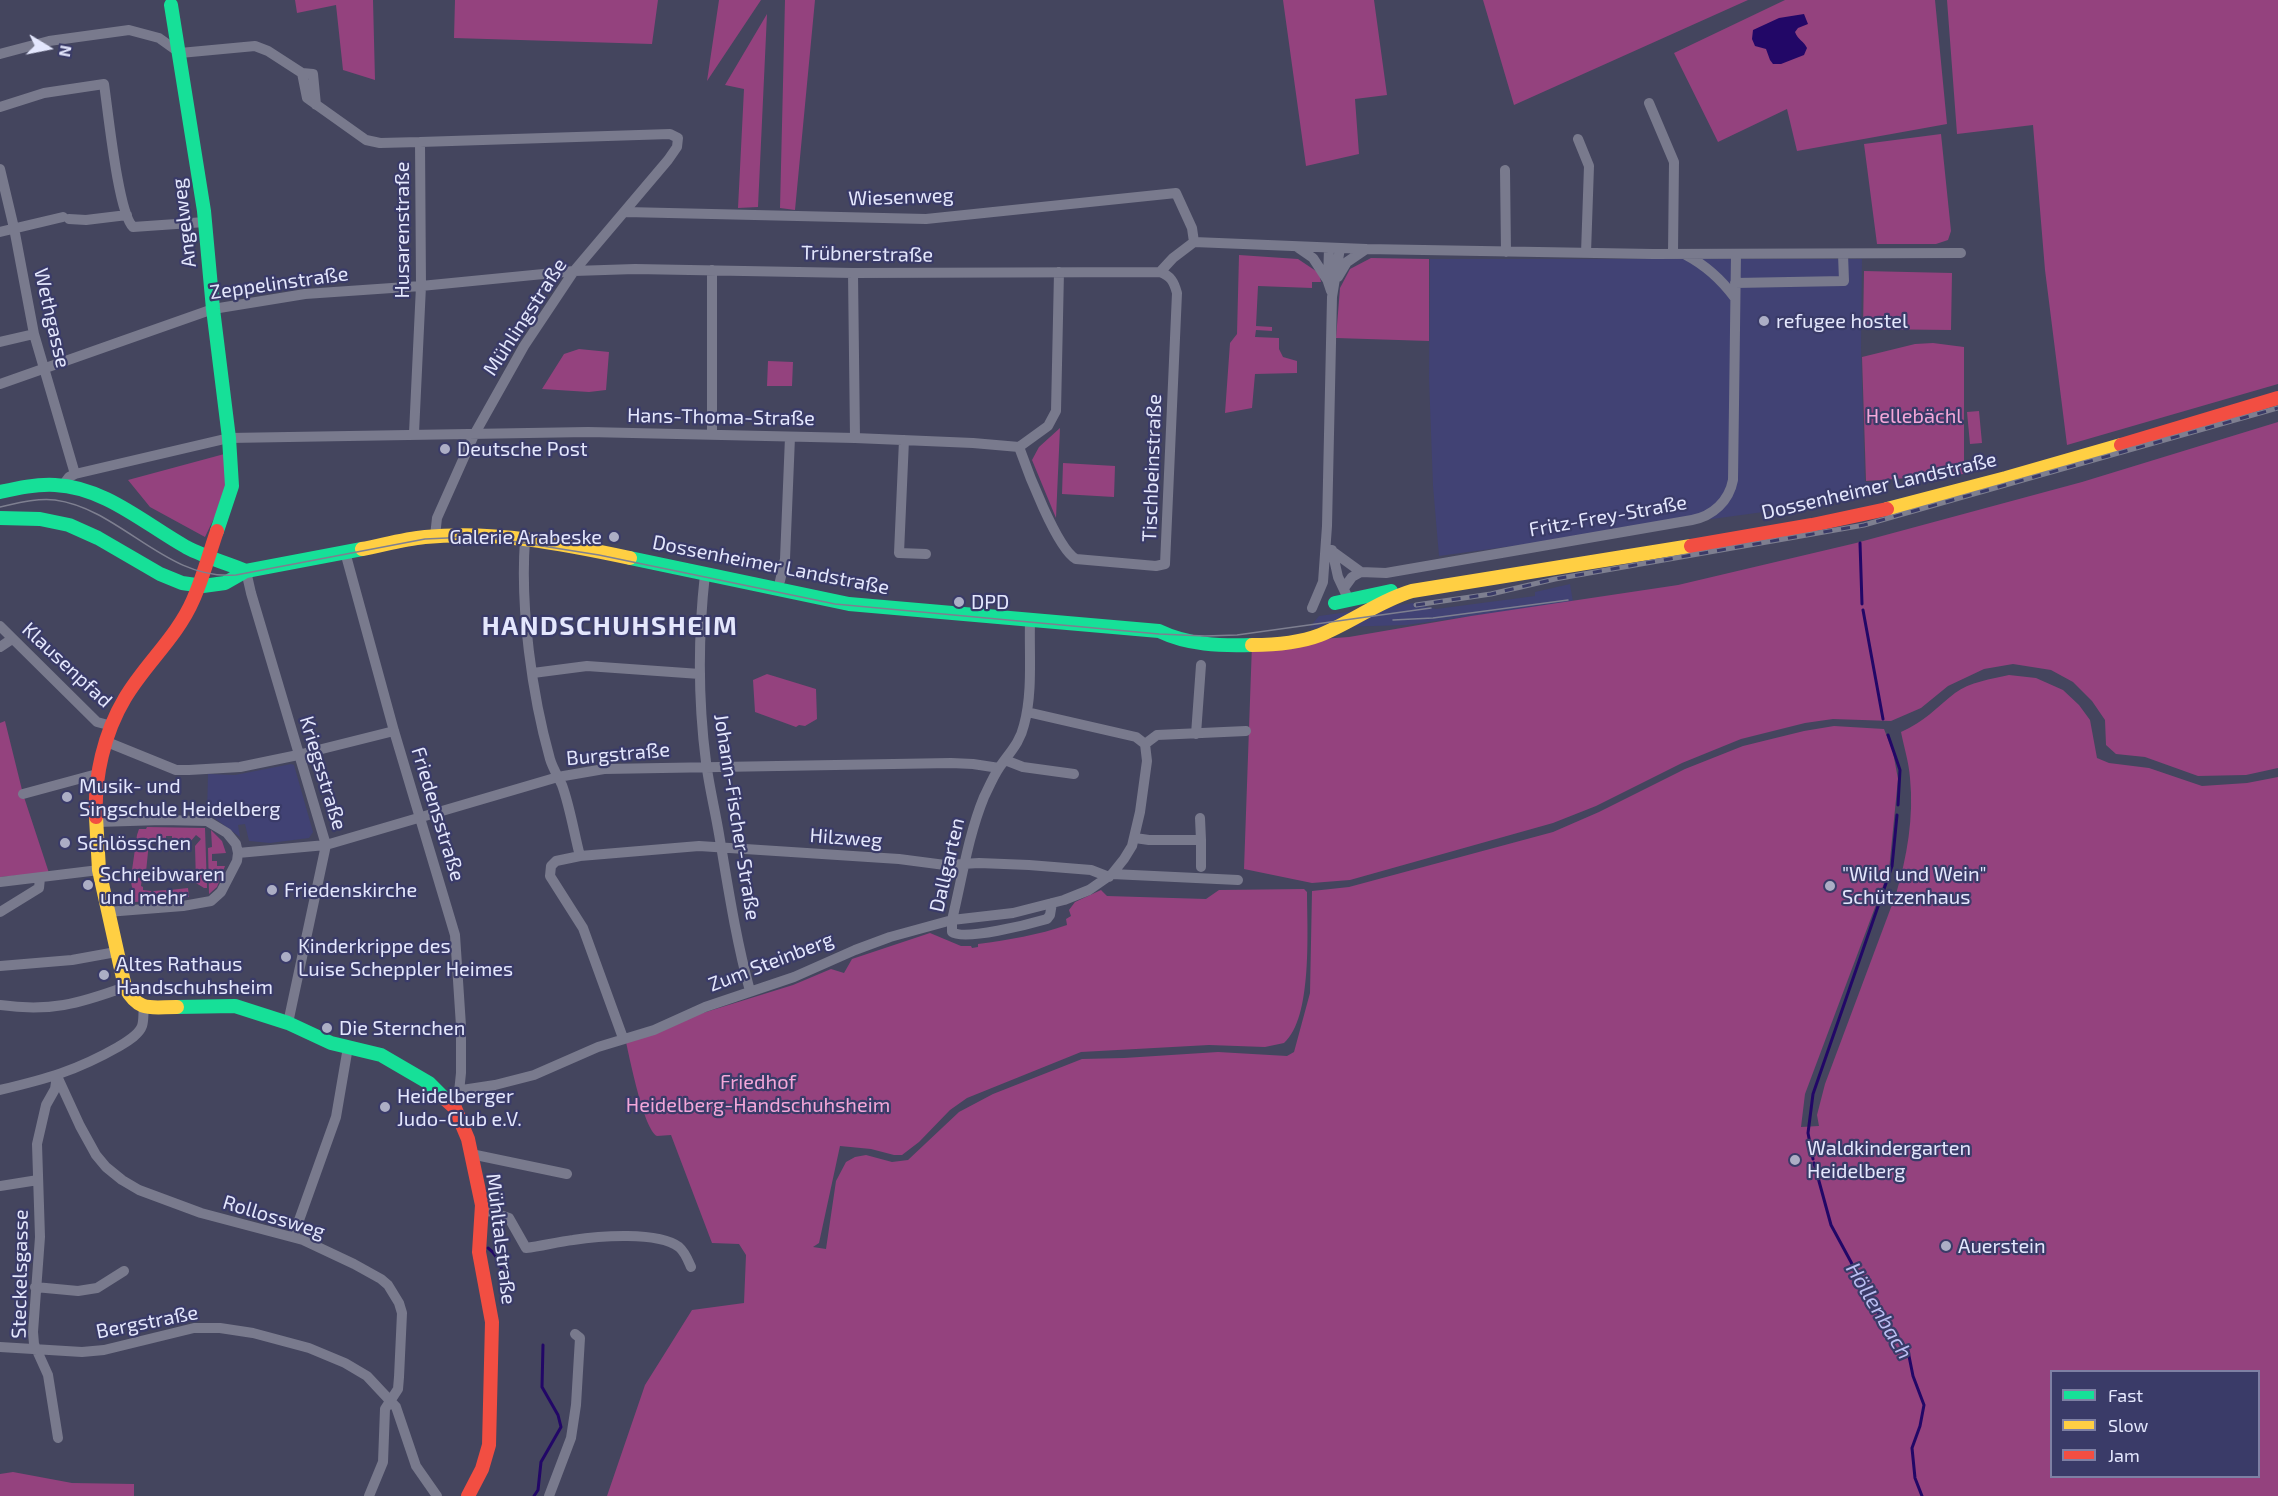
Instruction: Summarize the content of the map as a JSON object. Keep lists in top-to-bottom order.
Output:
{
  "streets": {
    "main road": ["Angelweg", "Dossenheimer Landstraße", "Mühltalstraße"],
    "street": [
      "Wiesenweg",
      "Husarenstraße",
      "Trübnerstraße",
      "Zeppelinstraße",
      "Mühlingstraße",
      "Wethgasse",
      "Hans-Thoma-Straße",
      "Tischbeinstraße",
      "Fritz-Frey-Straße",
      "Klausenpfad",
      "Burgstraße",
      "Kriegsstraße",
      "Friedensstraße",
      "Johann-Fischer-Straße",
      "Hilzweg",
      "Dallgarten",
      "Zum Steinberg",
      "Rollossweg",
      "Steckelsgasse",
      "Bergstraße"
    ]
  },
  "crossings": [
    ["Wiesenweg", "Mühlingstraße"],
    ["Angelweg", "Zeppelinstraße"],
    ["Angelweg", "Hans-Thoma-Straße"],
    ["Husarenstraße", "Zeppelinstraße"],
    ["Husarenstraße", "Mühlingstraße"],
    ["Husarenstraße", "Hans-Thoma-Straße"],
    ["Trübnerstraße", "Zeppelinstraße"],
    ["Trübnerstraße", "Mühlingstraße"],
    ["Trübnerstraße", "Tischbeinstraße"],
    ["Zeppelinstraße", "Mühlingstraße"],
    ["Zeppelinstraße", "Wethgasse"],
    ["Mühlingstraße", "Hans-Thoma-Straße"],
    ["Mühlingstraße", "Dossenheimer Landstraße"],
    ["Wethgasse", "Hans-Thoma-Straße"],
    ["Hans-Thoma-Straße", "Tischbeinstraße"],
    ["Dossenheimer Landstraße", "Kriegsstraße"],
    ["Dossenheimer Landstraße", "Friedensstraße"],
    ["Dossenheimer Landstraße", "Johann-Fischer-Straße"],
    ["Burgstraße", "Kriegsstraße"],
    ["Burgstraße", "Friedensstraße"],
    ["Burgstraße", "Johann-Fischer-Straße"],
    ["Burgstraße", "Dallgarten"],
    ["Kriegsstraße", "Mühltalstraße"],
    ["Friedensstraße", "Zum Steinberg"],
    ["Friedensstraße", "Mühltalstraße"],
    ["Johann-Fischer-Straße", "Hilzweg"],
    ["Johann-Fischer-Straße", "Zum Steinberg"],
    ["Hilzweg", "Dallgarten"],
    ["Hilzweg", "Zum Steinberg"],
    ["Dallgarten", "Zum Steinberg"],
    ["Zum Steinberg", "Mühltalstraße"],
    ["Rollossweg", "Steckelsgasse"],
    ["Rollossweg", "Bergstraße"]
  ],
  "districts": ["HANDSCHUHSHEIM"],
  "water": ["Höllenbach"],
  "parks": ["Hellebächl", "Friedhof Heidelberg-Handschuhsheim"],
  "places": [
    "refugee hostel",
    "Deutsche Post",
    "Galerie Arabeske",
    "DPD",
    "Musik- und Singschule Heidelberg",
    "Schlösschen",
    "Schreibwaren und mehr",
    "\"Wild und Wein\" Schützenhaus",
    "Friedenskirche",
    "Kinderkrippe des Luise Scheppler Heimes",
    "Altes Rathaus Handschuhsheim",
    "Die Sternchen",
    "Heidelberger Judo-Club e.V.",
    "Waldkindergarten Heidelberg",
    "Auerstein"
  ],
  "legend": ["Fast", "Slow", "Jam"],
  "north": "right"
}
